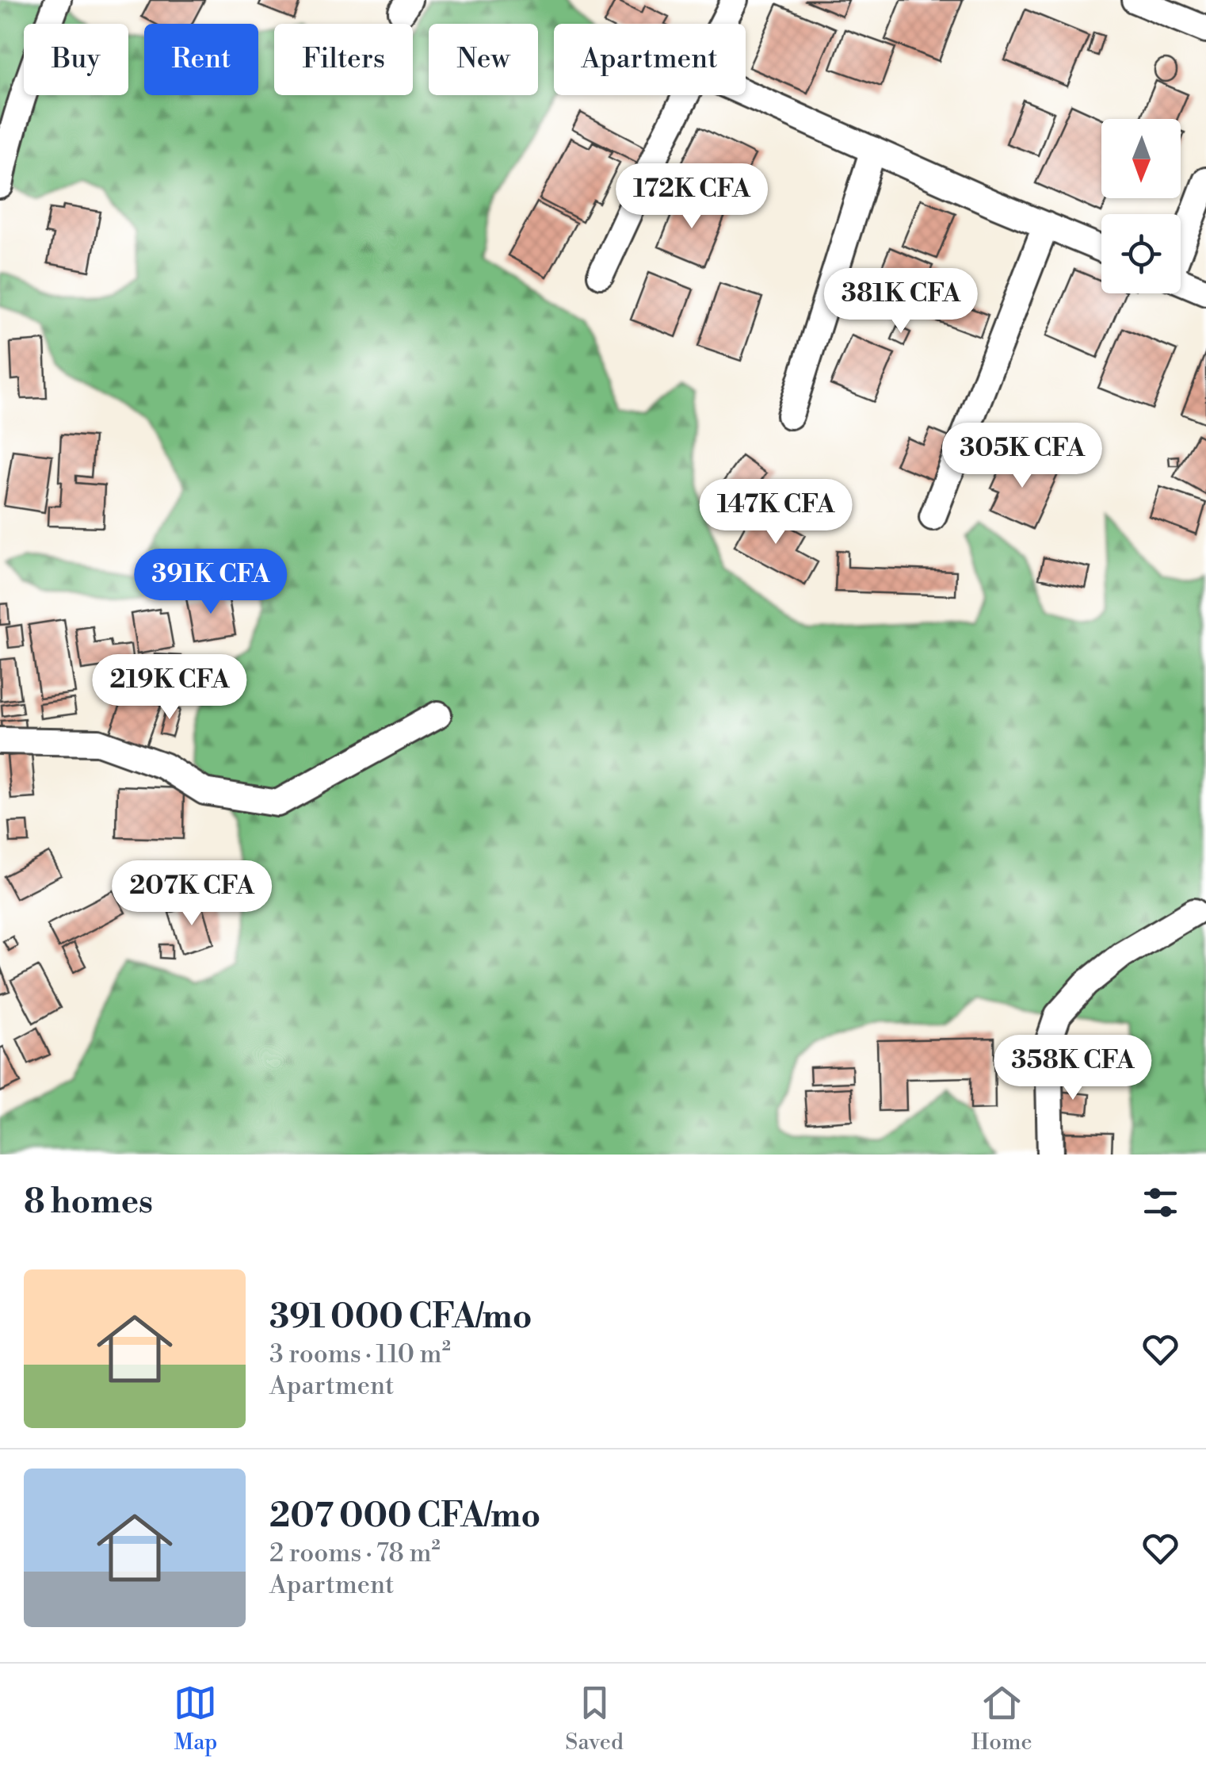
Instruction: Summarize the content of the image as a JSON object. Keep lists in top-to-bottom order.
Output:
{
  "north": "bottom",
  "page": {
    "chip": [
      "Buy",
      "Rent",
      "Filters",
      "New",
      "Apartment"
    ],
    "price": [
      "172K CFA",
      "381K CFA",
      "305K CFA",
      "147K CFA",
      "391K CFA",
      "219K CFA",
      "207K CFA",
      "358K CFA"
    ],
    "heading": "8 homes",
    "list": [
      {
        "name": "391 000 CFA/mo",
        "note": "3 rooms · 110 m² · Apartment"
      },
      {
        "name": "207 000 CFA/mo",
        "note": "2 rooms · 78 m² · Apartment"
      }
    ],
    "tabs": ["Map", "Saved", "Home"]
  }
}
